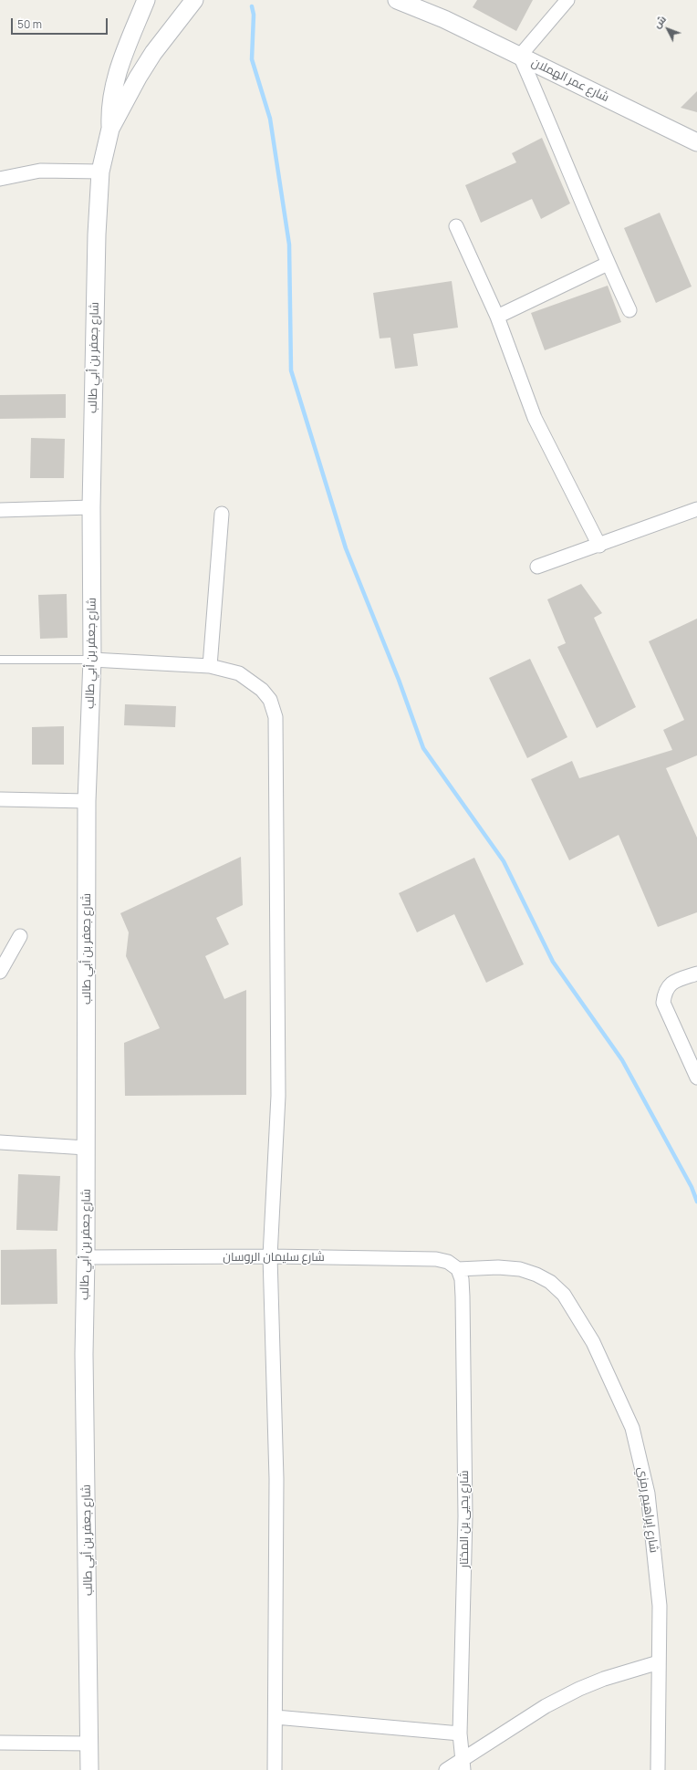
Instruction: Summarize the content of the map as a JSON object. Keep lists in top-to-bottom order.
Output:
{
  "streets": {
    "street": [
      "شارع عمر الهملان",
      "شارع جعفر بن أبي طالب",
      "شارع سليمان الروسان",
      "شارع إبراهيم رمزي",
      "شارع يحيى بن المختار"
    ]
  },
  "crossings": [
    ["شارع جعفر بن أبي طالب", "شارع سليمان الروسان"],
    ["شارع سليمان الروسان", "شارع إبراهيم رمزي"],
    ["شارع سليمان الروسان", "شارع يحيى بن المختار"],
    ["شارع إبراهيم رمزي", "شارع يحيى بن المختار"]
  ],
  "scale_bar": "50 m",
  "north": "top left"
}
